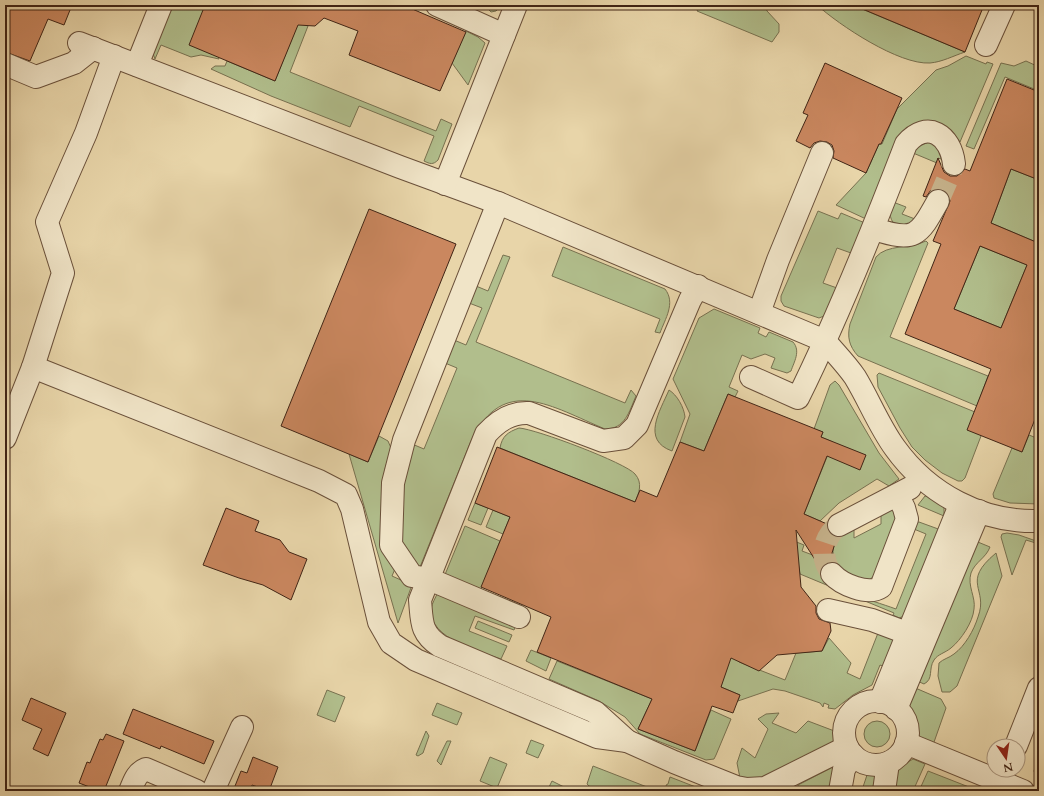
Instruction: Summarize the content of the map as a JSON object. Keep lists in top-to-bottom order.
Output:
{
  "north": "bottom"
}
